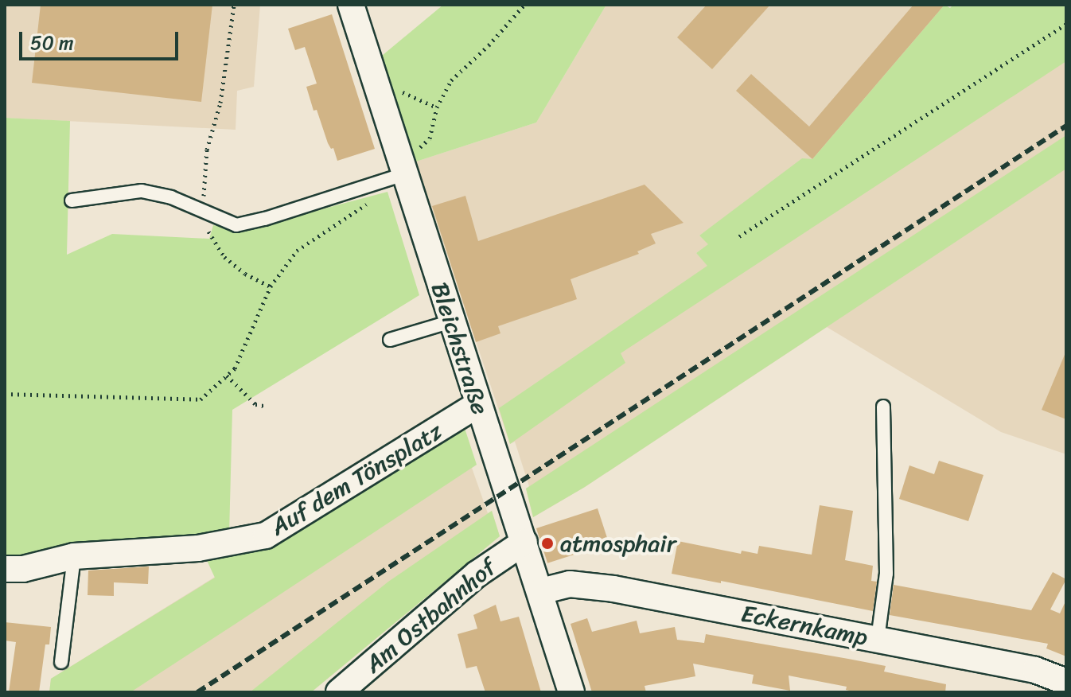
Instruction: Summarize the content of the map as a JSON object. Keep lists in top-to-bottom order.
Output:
{
  "streets": {
    "street": [
      "Bleichstraße",
      "Auf dem Tönsplatz",
      "Am Ostbahnhof",
      "Eckernkamp"
    ]
  },
  "crossings": [
    ["Bleichstraße", "Auf dem Tönsplatz"],
    ["Bleichstraße", "Am Ostbahnhof"],
    ["Bleichstraße", "Eckernkamp"]
  ],
  "places": ["atmosphair"],
  "scale_bar": "50 m"
}
